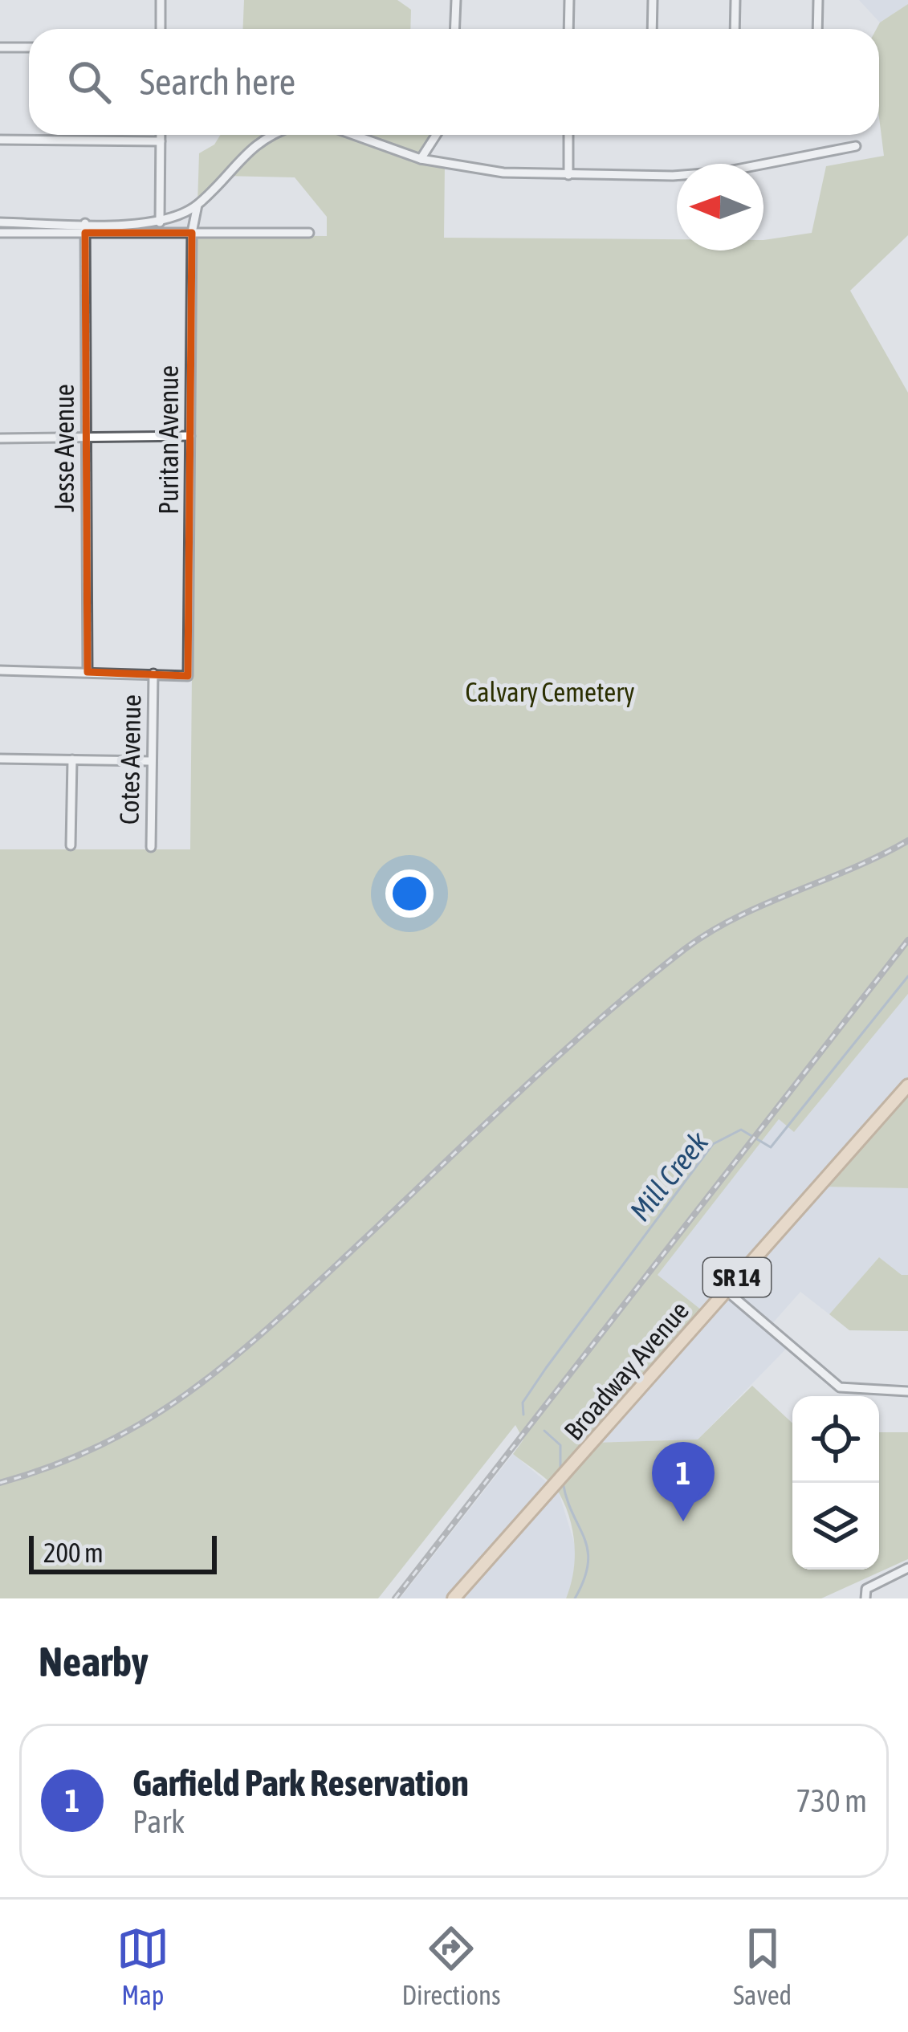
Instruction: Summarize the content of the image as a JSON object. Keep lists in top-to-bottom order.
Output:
{
  "streets": {
    "main road": ["SR 14", "Broadway Avenue"],
    "street": ["Puritan Avenue", "Jesse Avenue", "Cotes Avenue"]
  },
  "crossings": [
    ["Puritan Avenue", "Cotes Avenue"]
  ],
  "water": ["Mill Creek"],
  "parks": ["Calvary Cemetery"],
  "scale_bar": "200 m",
  "north": "left",
  "page": {
    "search": "Search here",
    "pins": "1",
    "scale": "200 m",
    "heading": "Nearby",
    "list": [
      {
        "mark": "1",
        "name": "Garfield Park Reservation",
        "note": "Park",
        "value": "730 m"
      }
    ],
    "nav": ["Map", "Directions", "Saved"]
  }
}
